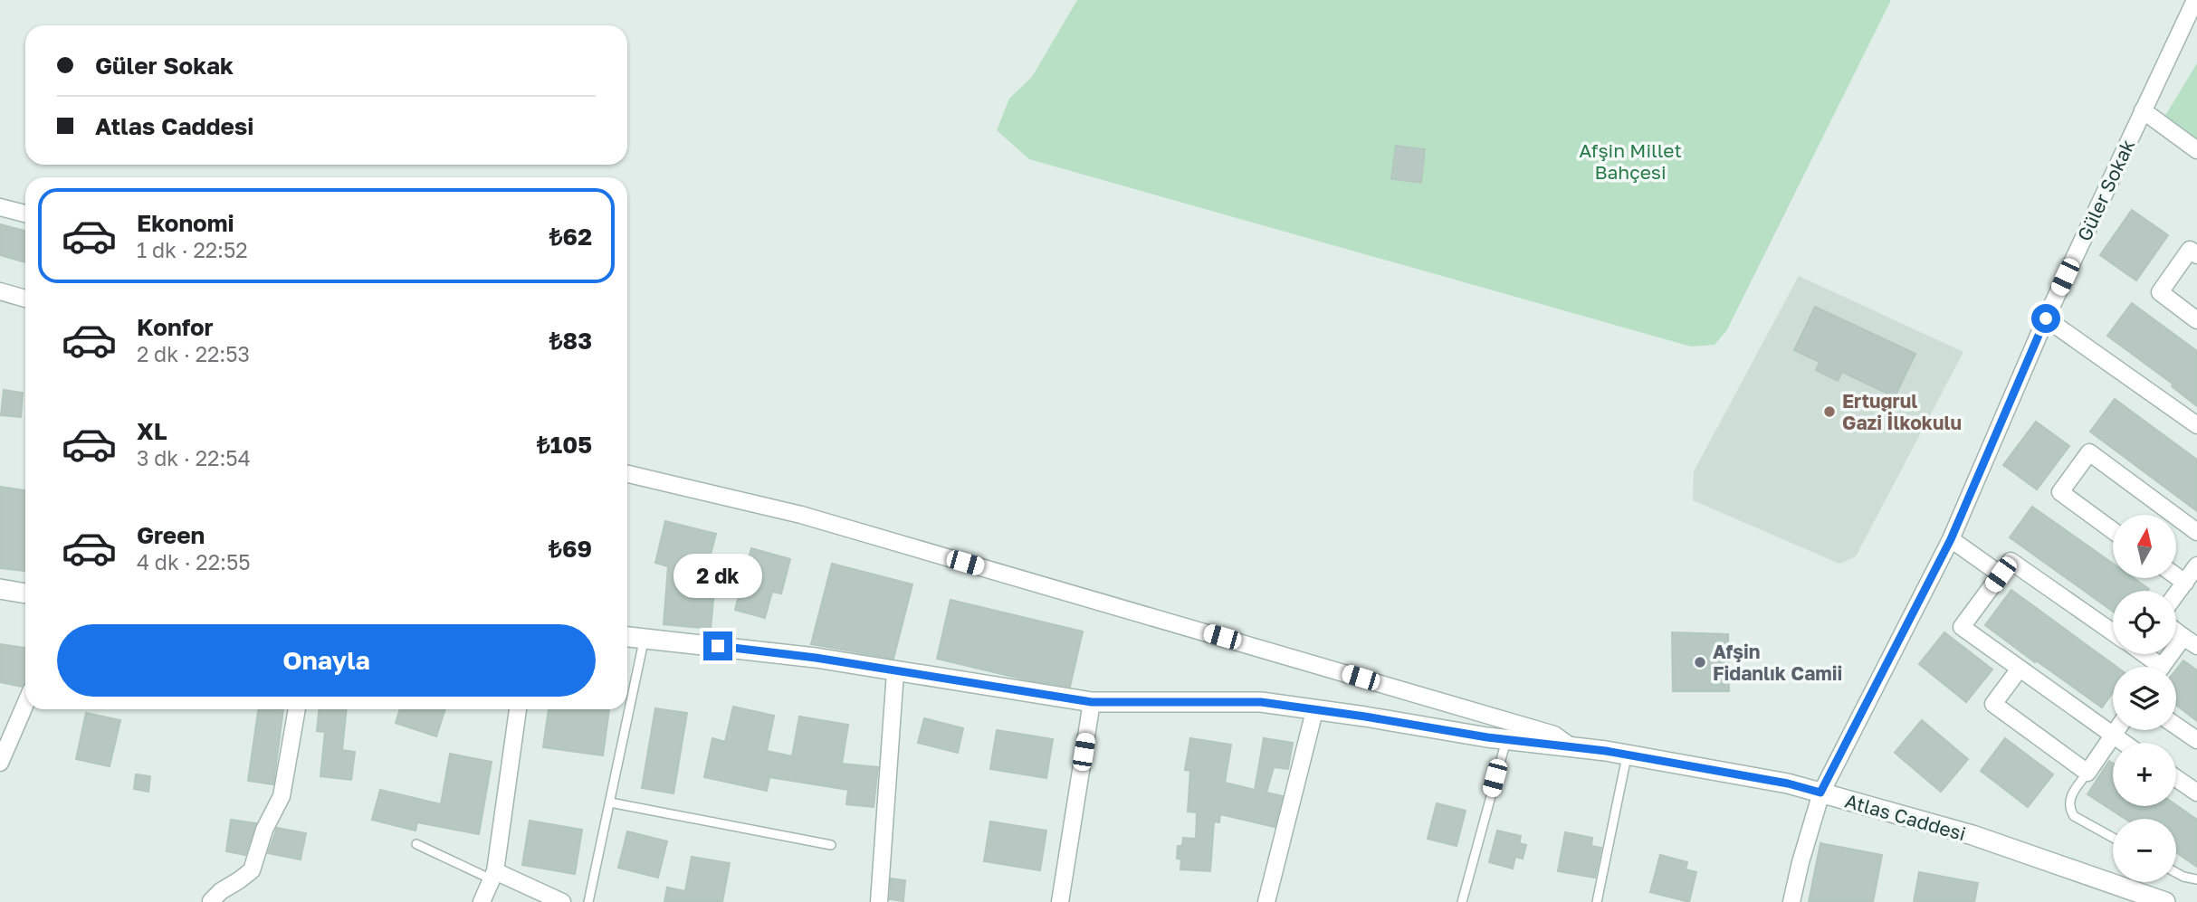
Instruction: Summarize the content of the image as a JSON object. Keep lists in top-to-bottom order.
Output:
{
  "streets": {
    "street": ["Güler Sokak", "Atlas Caddesi"]
  },
  "crossings": [
    ["Güler Sokak", "Atlas Caddesi"]
  ],
  "parks": ["Afşin Millet Bahçesi"],
  "places": ["Ertuğrul Gazi İlkokulu", "Afşin Fidanlık Camii"],
  "north": "top",
  "page": {
    "banner": ["Güler Sokak", "Atlas Caddesi"],
    "list": [
      {
        "name": "Ekonomi",
        "note": "1 dk · 22:52",
        "value": "₺62"
      },
      {
        "name": "Konfor",
        "note": "2 dk · 22:53",
        "value": "₺83"
      },
      {
        "name": "XL",
        "note": "3 dk · 22:54",
        "value": "₺105"
      },
      {
        "name": "Green",
        "note": "4 dk · 22:55",
        "value": "₺69"
      }
    ],
    "map_buttons": ["+", "−"],
    "bubble": "2 dk",
    "buttons": "Onayla"
  }
}
